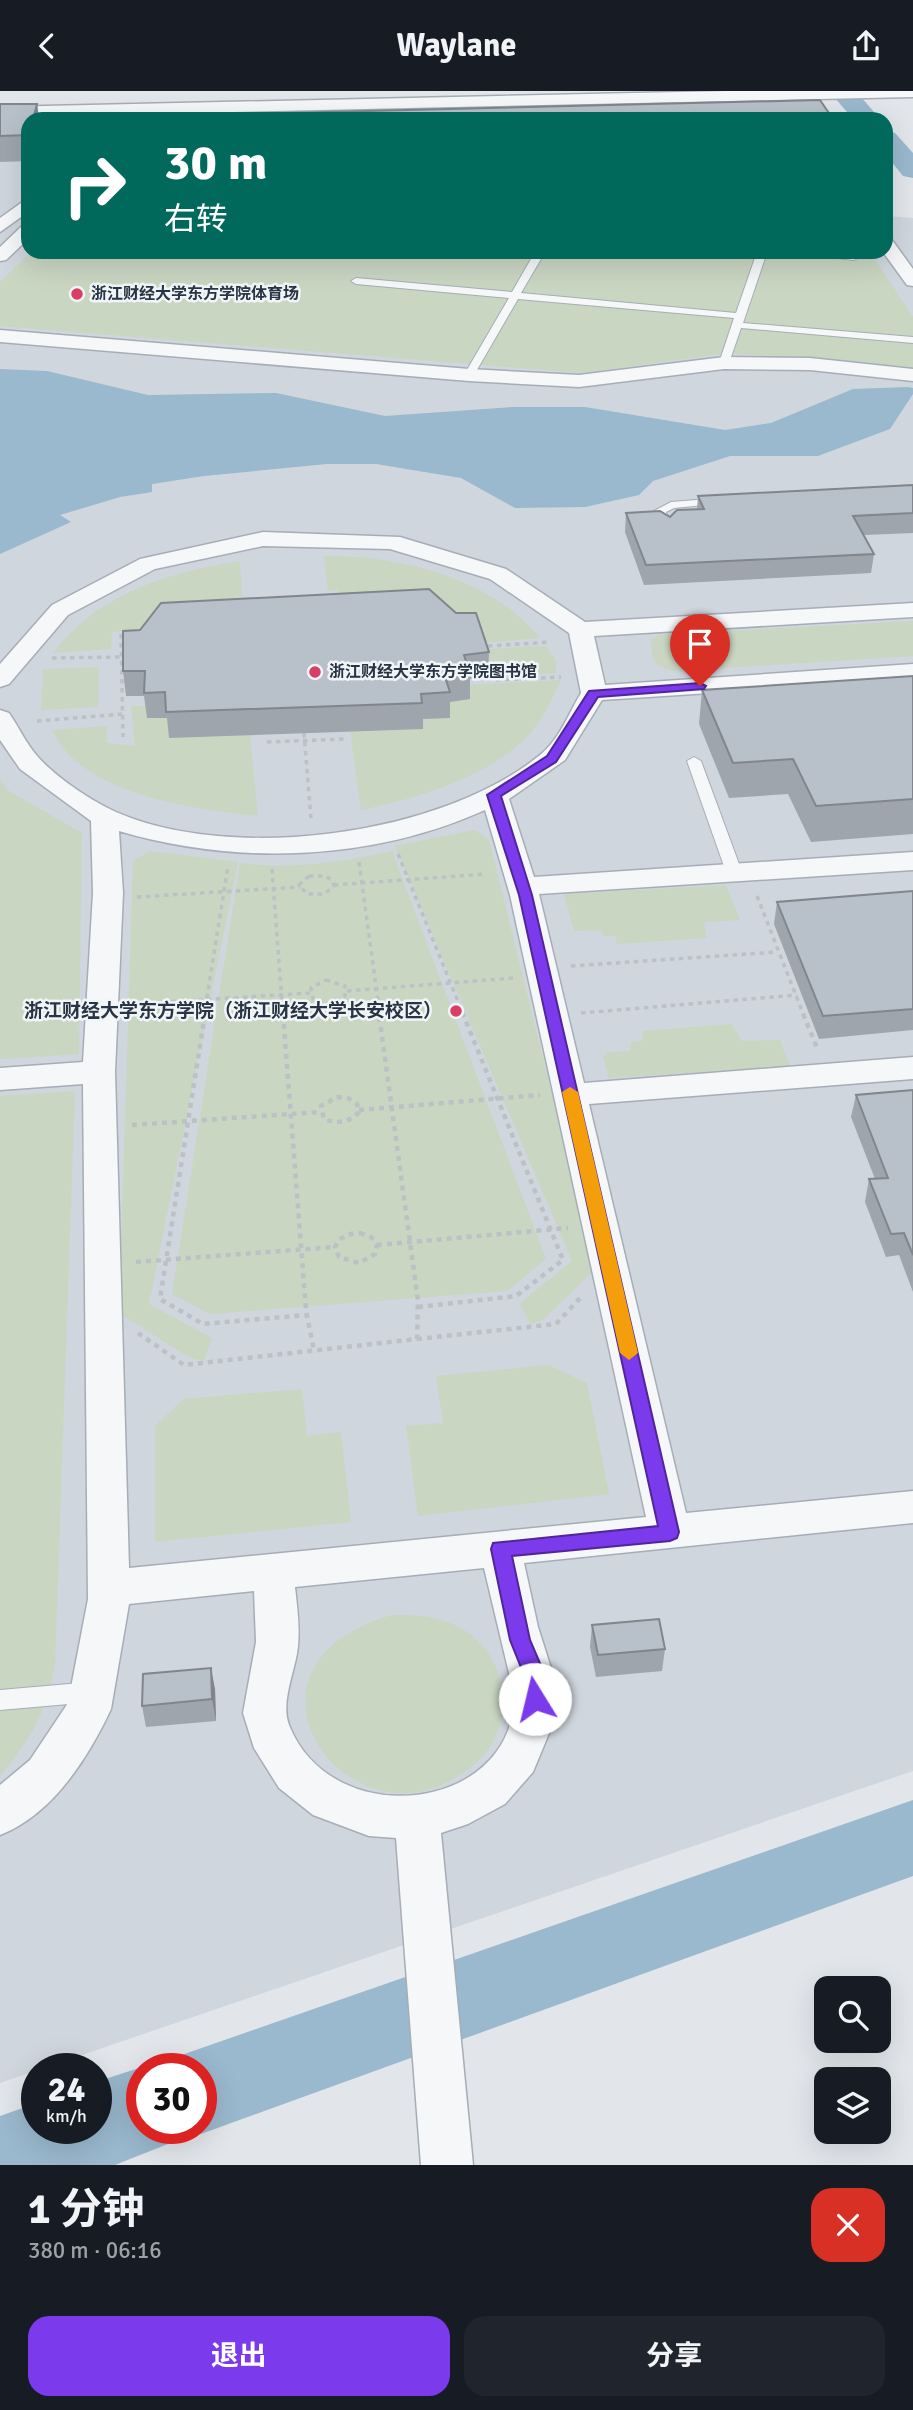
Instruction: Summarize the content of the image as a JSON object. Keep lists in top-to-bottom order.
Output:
{
  "places": ["浙江财经大学东方学院体育场", "浙江财经大学东方学院图书馆", "浙江财经大学东方学院（浙江财经大学长安校区）"],
  "page": {
    "header": "Waylane",
    "turn": ["30 m", "右转"],
    "speed": "24 km/h",
    "limit": "30",
    "heading": ["1 分钟", "380 m · 06:16"],
    "buttons": ["退出", "分享"]
  }
}
